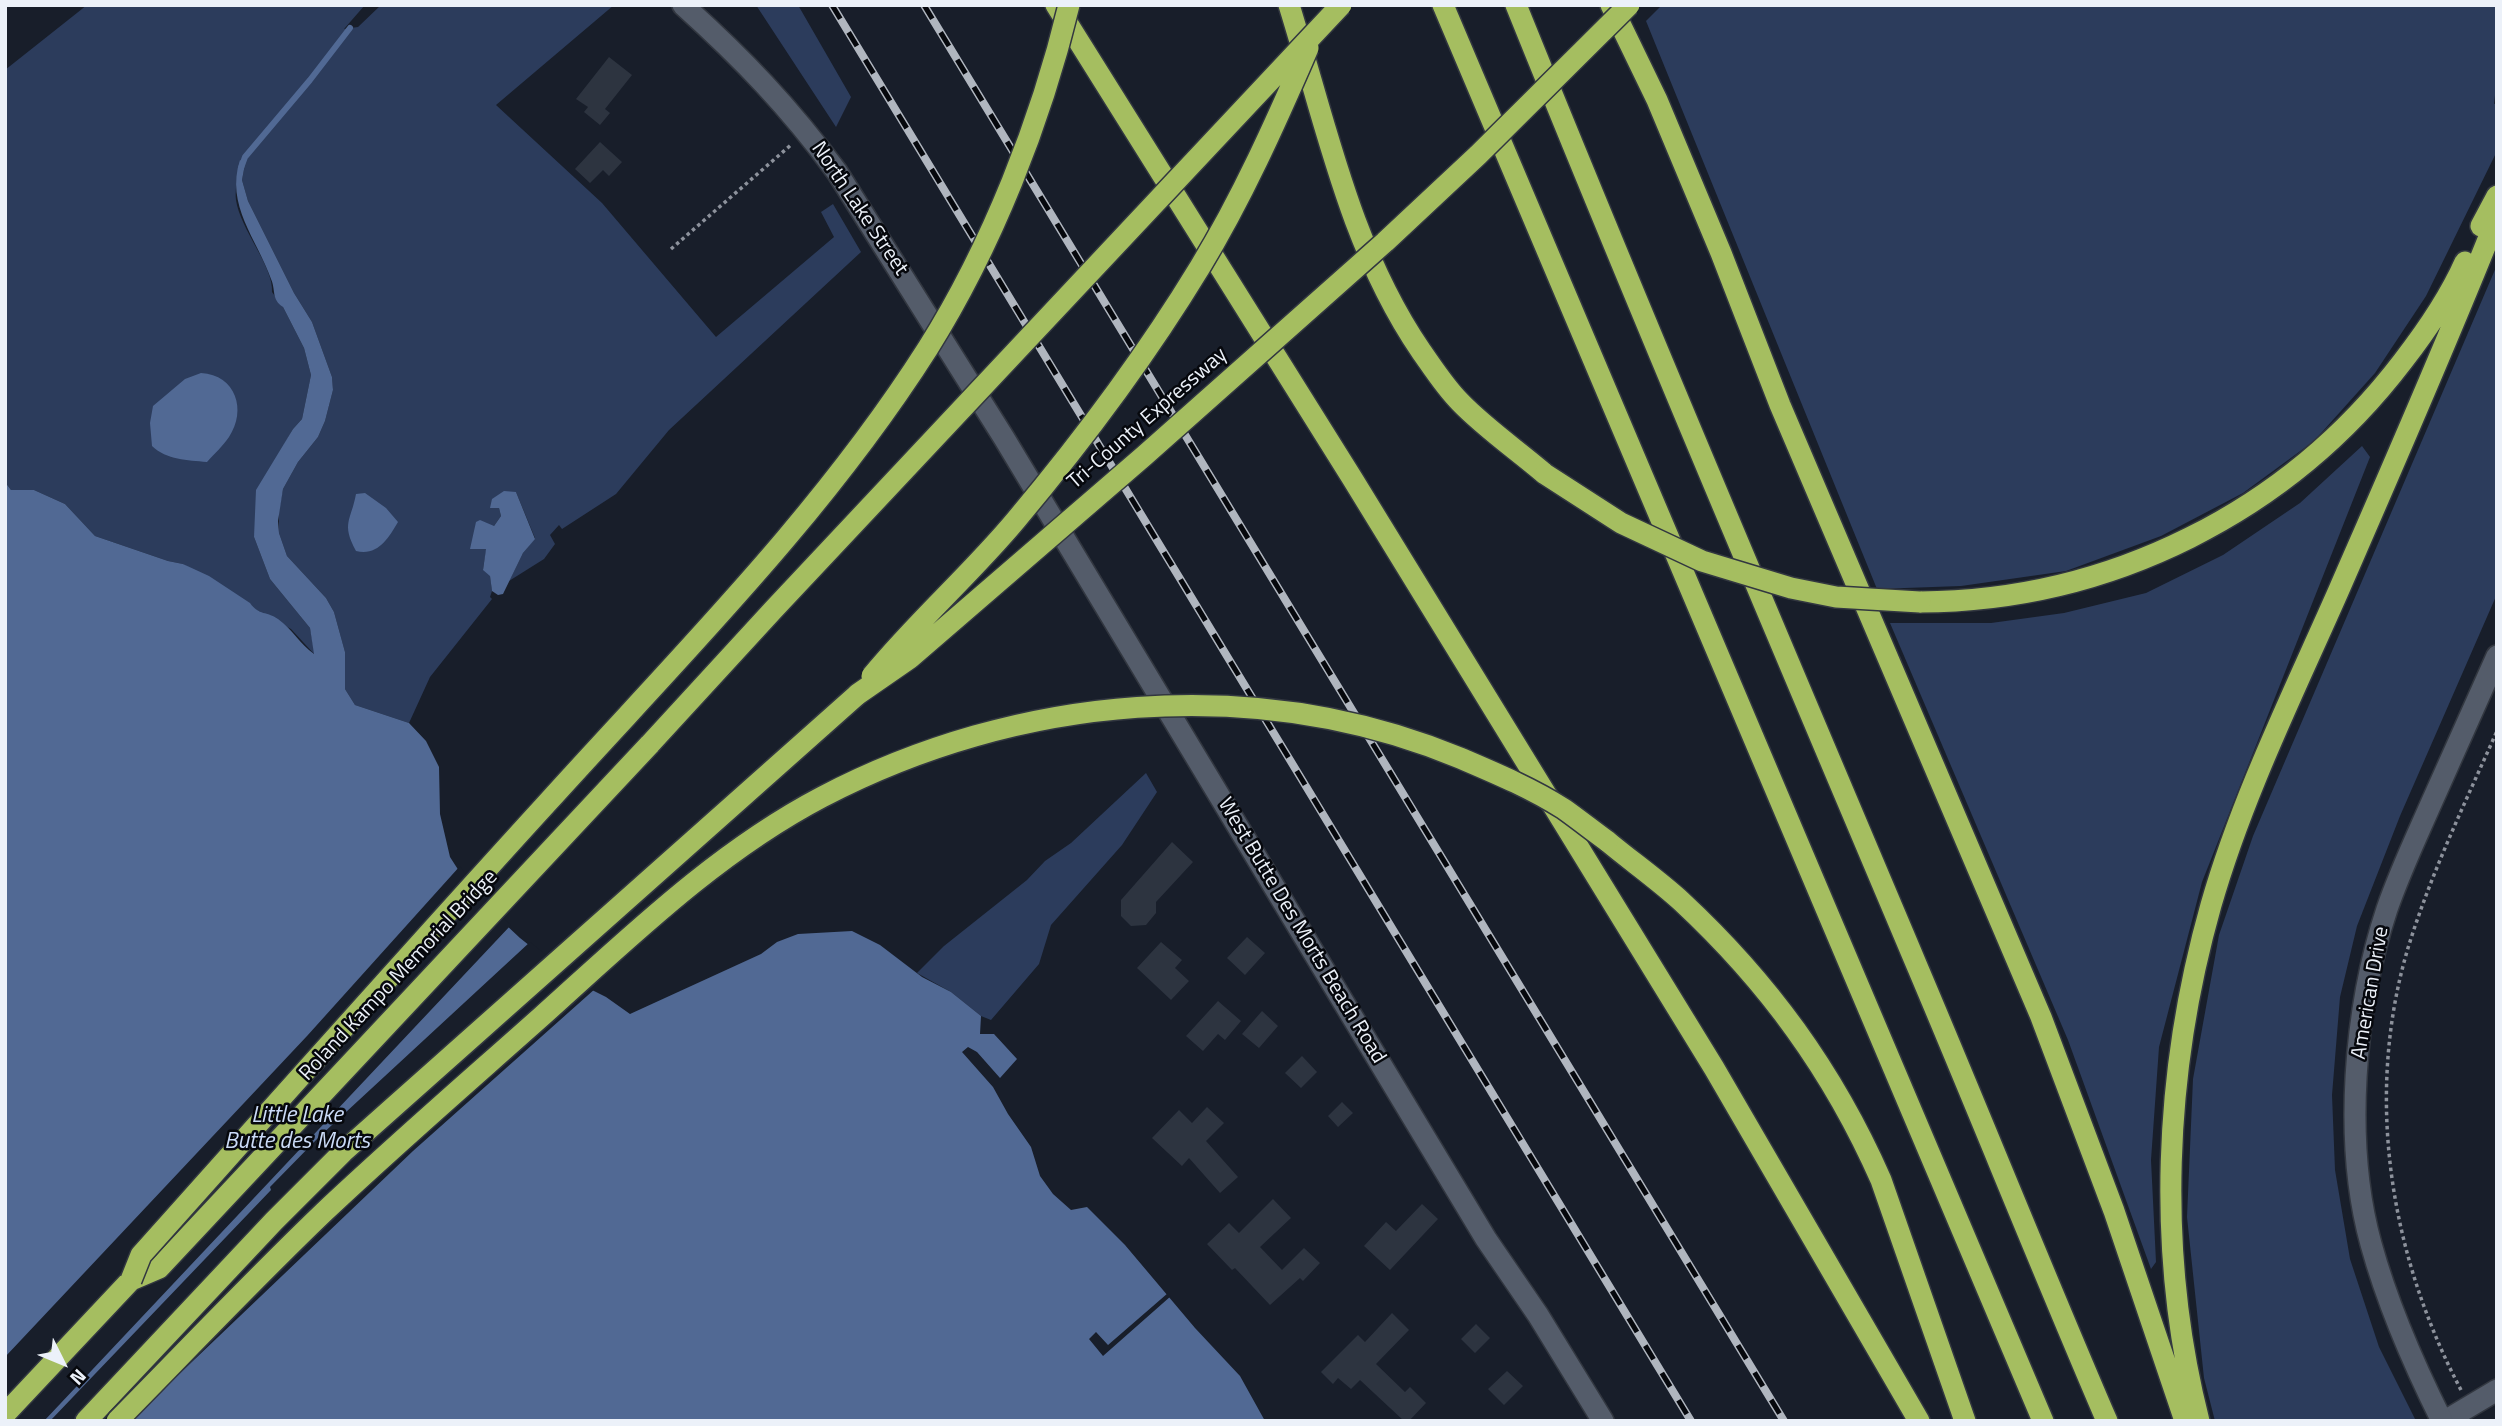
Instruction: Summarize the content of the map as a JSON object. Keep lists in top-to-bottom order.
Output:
{
  "streets": {
    "highway": ["Tri-County Expressway", "Roland Kampo Memorial Bridge"],
    "street": ["North Lake Street", "West Butte Des Morts Beach Road", "American Drive"]
  },
  "crossings": [
    ["North Lake Street", "West Butte Des Morts Beach Road"]
  ],
  "water": ["Little Lake Butte des Morts"],
  "north": "bottom right"
}
